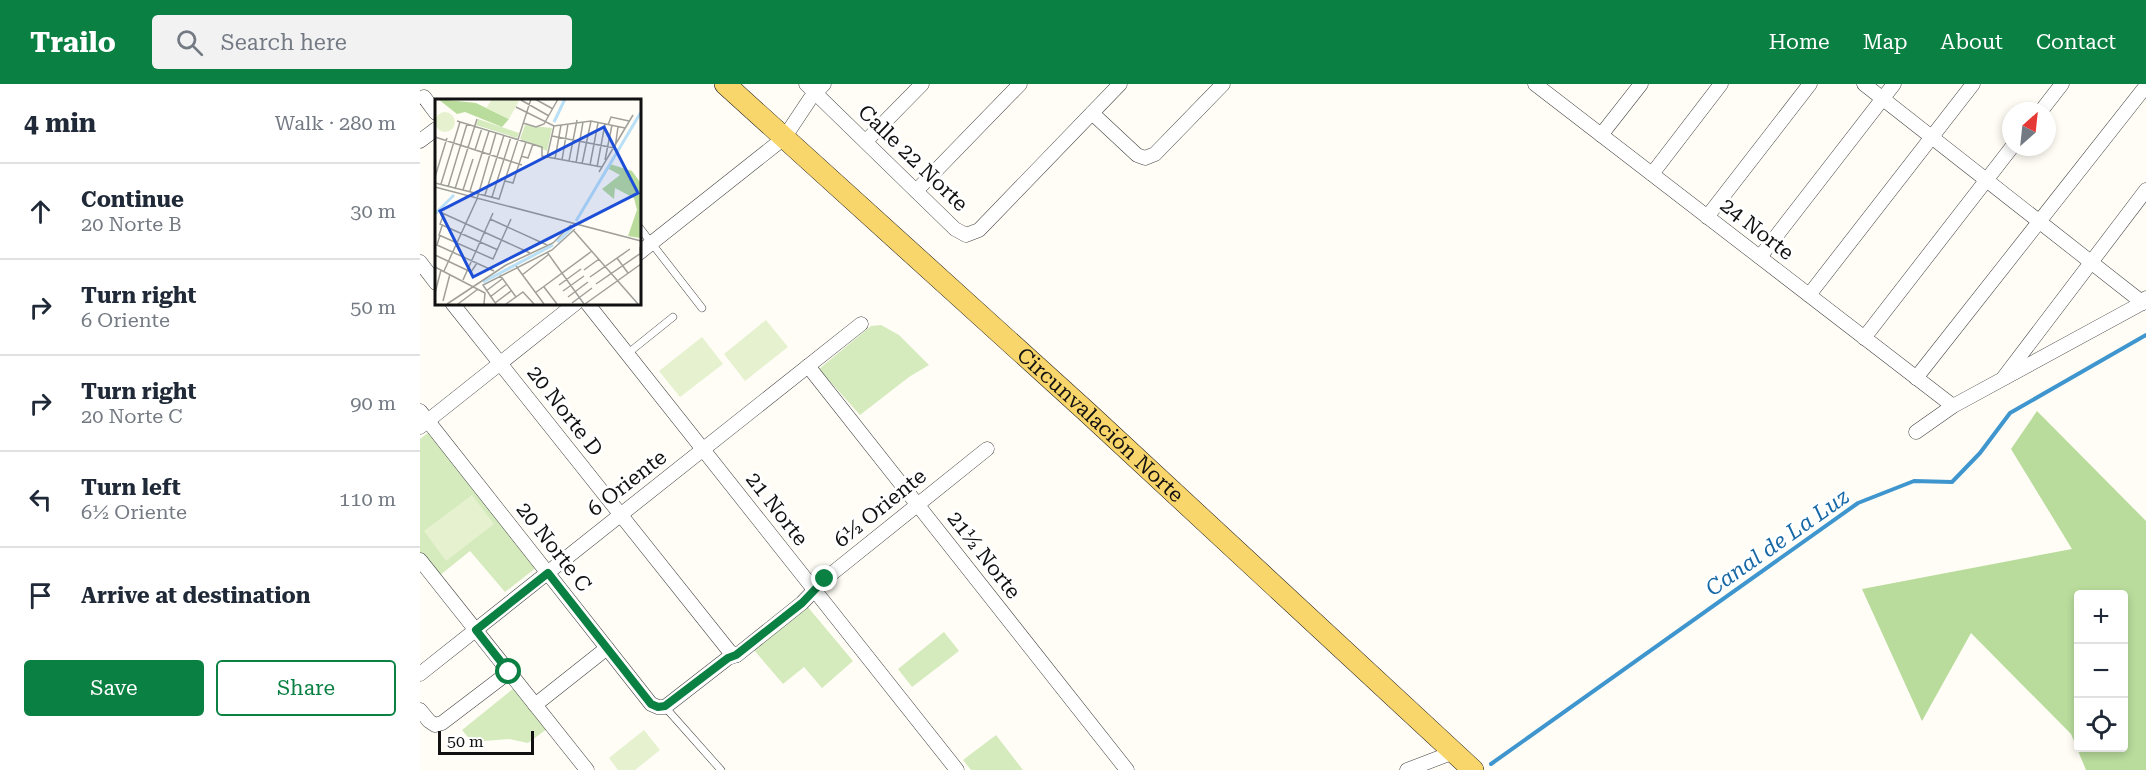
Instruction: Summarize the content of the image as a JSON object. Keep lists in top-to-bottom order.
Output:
{
  "streets": {
    "main road": ["Circunvalación Norte"],
    "street": [
      "Calle 22 Norte",
      "24 Norte",
      "20 Norte D",
      "6 Oriente",
      "6½ Oriente",
      "21 Norte",
      "20 Norte C",
      "21½ Norte"
    ]
  },
  "crossings": [
    ["20 Norte D", "6 Oriente"],
    ["20 Norte D", "6½ Oriente"],
    ["6 Oriente", "21 Norte"],
    ["6 Oriente", "20 Norte C"],
    ["6 Oriente", "21½ Norte"],
    ["6½ Oriente", "21 Norte"],
    ["6½ Oriente", "20 Norte C"],
    ["6½ Oriente", "21½ Norte"]
  ],
  "water": ["Canal de La Luz"],
  "scale_bar": "50 m",
  "north": "top right",
  "page": {
    "header": "Trailo",
    "search": "Search here",
    "nav": [
      "Home",
      "Map",
      "About",
      "Contact"
    ],
    "heading": ["4 min", "Walk · 280 m"],
    "list": [
      ["Continue", "20 Norte B", "30 m"],
      ["Turn right", "6 Oriente", "50 m"],
      ["Turn right", "20 Norte C", "90 m"],
      ["Turn left", "6½ Oriente", "110 m"],
      "Arrive at destination"
    ],
    "map_buttons": ["+", "−"],
    "buttons": ["Save", "Share"],
    "scale": "50 m"
  }
}
